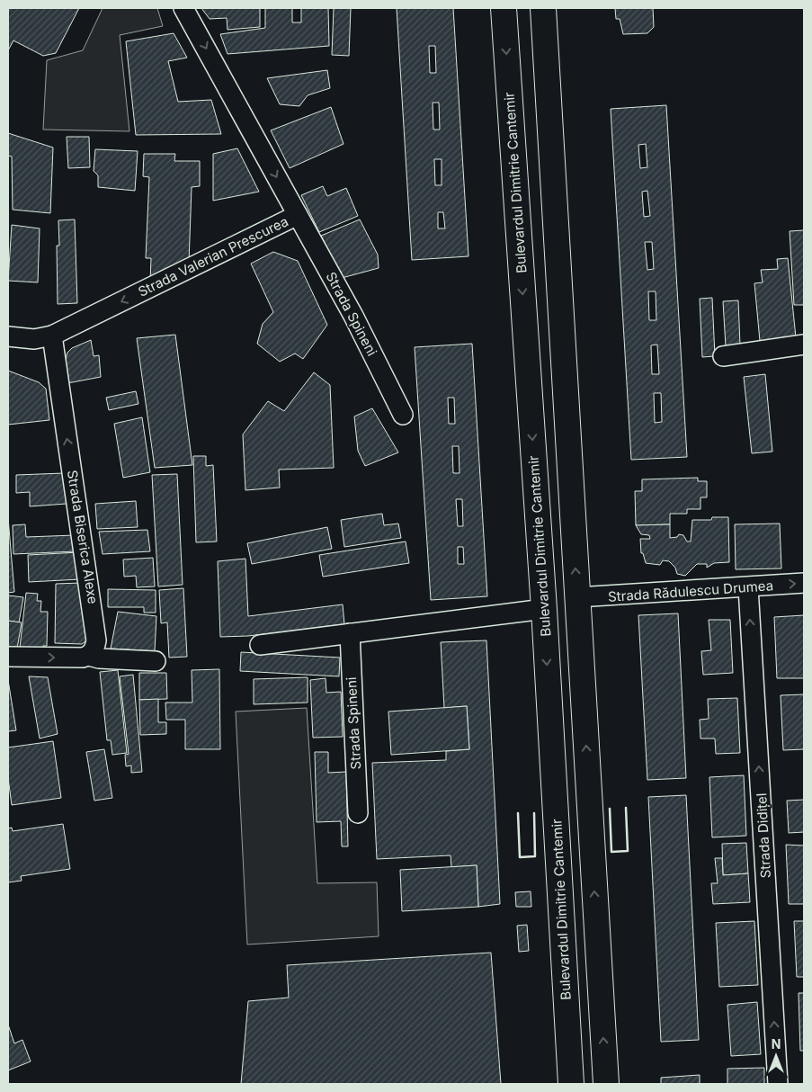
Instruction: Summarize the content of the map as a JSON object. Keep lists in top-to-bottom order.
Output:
{
  "streets": {
    "main road": ["Bulevardul Dimitrie Cantemir"],
    "street": [
      "Strada Valerian Prescurea",
      "Strada Spineni",
      "Strada Biserica Alexe",
      "Strada Rădulescu Drumea",
      "Strada Didițel"
    ]
  },
  "crossings": [
    ["Strada Valerian Prescurea", "Strada Spineni"],
    ["Strada Valerian Prescurea", "Strada Biserica Alexe"],
    ["Strada Rădulescu Drumea", "Strada Didițel"]
  ],
  "one_way": ["Strada Biserica Alexe", "Strada Didițel"],
  "north": "top"
}
